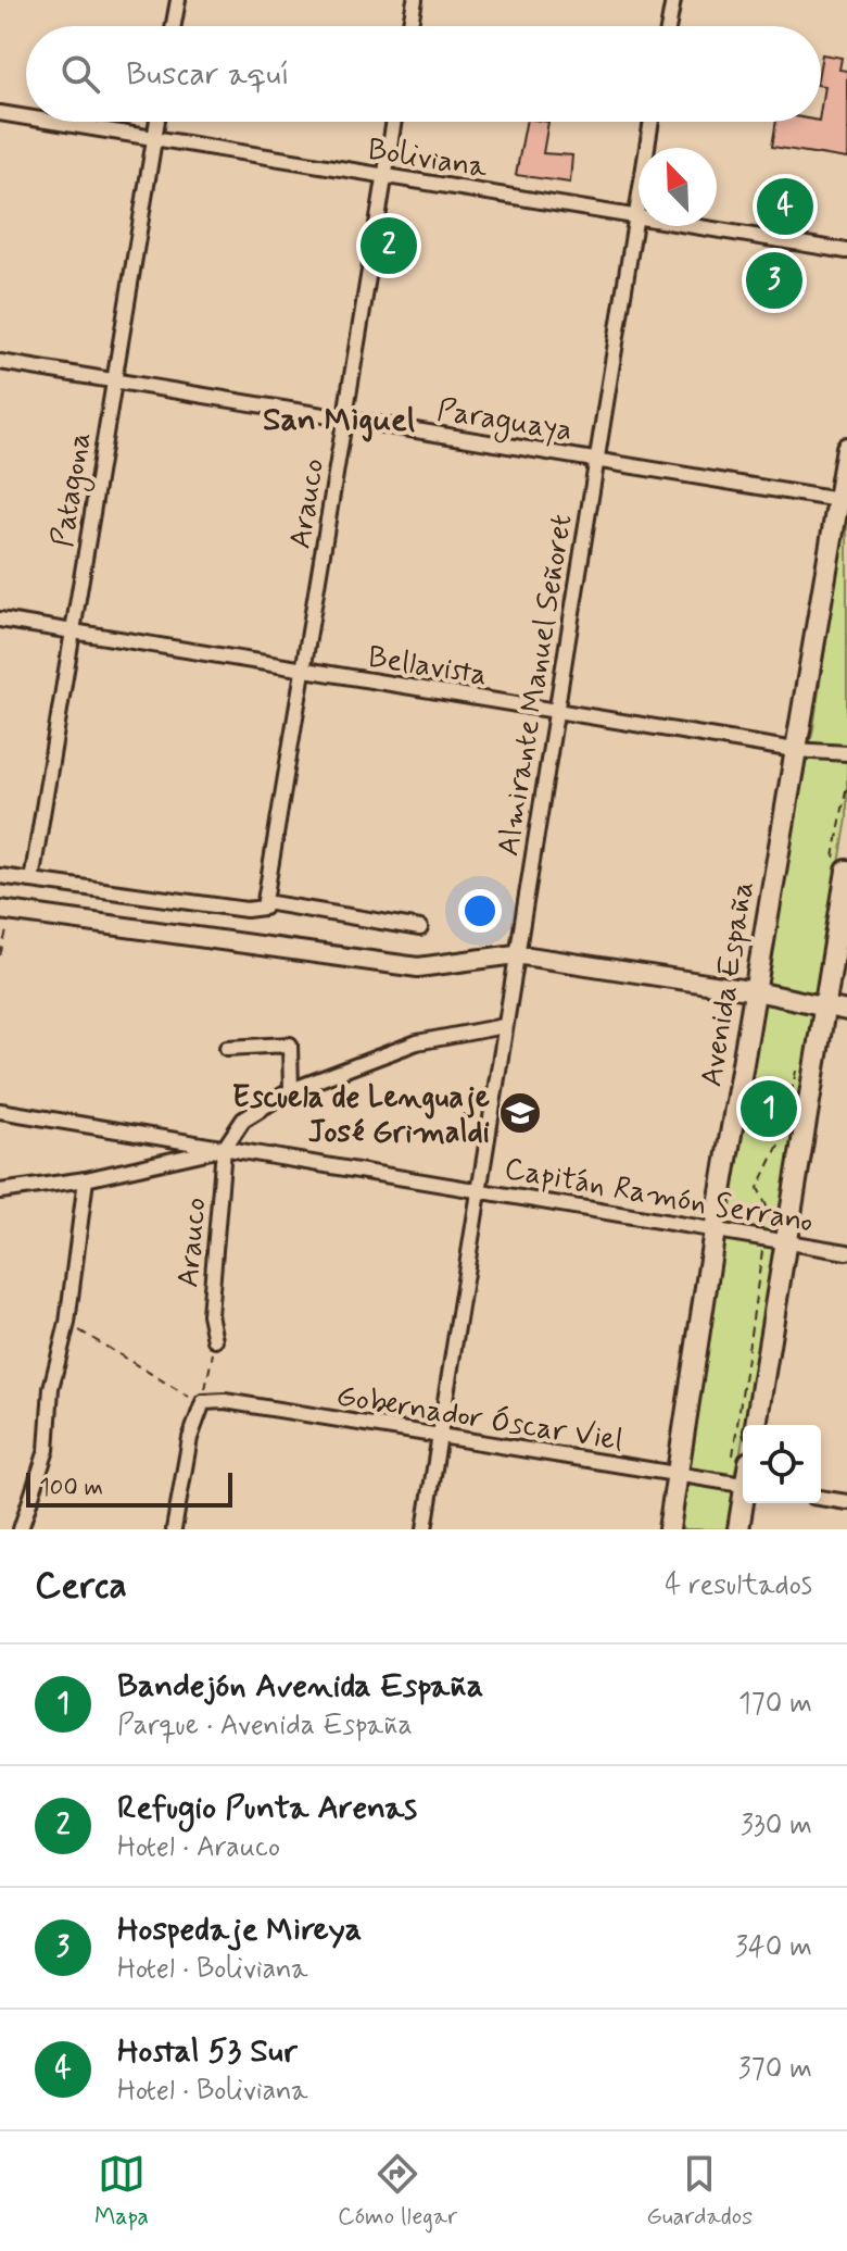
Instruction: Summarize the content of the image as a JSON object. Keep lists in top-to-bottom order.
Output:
{
  "streets": {
    "main road": ["Avenida España"],
    "street": [
      "Boliviana",
      "Paraguaya",
      "Patagona",
      "Arauco",
      "Bellavista",
      "Almirante Manuel Señoret",
      "Capitán Ramón Serrano",
      "Gobernador Óscar Viel"
    ]
  },
  "crossings": [
    ["Boliviana", "Patagona"],
    ["Boliviana", "Arauco"],
    ["Boliviana", "Almirante Manuel Señoret"],
    ["Paraguaya", "Patagona"],
    ["Paraguaya", "Arauco"],
    ["Paraguaya", "Almirante Manuel Señoret"],
    ["Paraguaya", "Avenida España"],
    ["Patagona", "Bellavista"],
    ["Arauco", "Bellavista"],
    ["Arauco", "Capitán Ramón Serrano"],
    ["Bellavista", "Almirante Manuel Señoret"],
    ["Bellavista", "Avenida España"],
    ["Almirante Manuel Señoret", "Capitán Ramón Serrano"],
    ["Almirante Manuel Señoret", "Gobernador Óscar Viel"],
    ["Avenida España", "Capitán Ramón Serrano"],
    ["Avenida España", "Gobernador Óscar Viel"]
  ],
  "districts": ["San Miguel"],
  "places": {
    "school or university": ["Escuela de Lenguaje José Grimaldi"]
  },
  "scale_bar": "100 m",
  "north": "top left",
  "page": {
    "search": "Buscar aquí",
    "pins": [
      "4",
      "2",
      "3",
      "1"
    ],
    "scale": "100 m",
    "heading": ["Cerca", "4 resultados"],
    "list": [
      {
        "mark": "1",
        "name": "Bandejón Avenida España",
        "note": "Parque · Avenida España",
        "value": "170 m"
      },
      {
        "mark": "2",
        "name": "Refugio Punta Arenas",
        "note": "Hotel · Arauco",
        "value": "330 m"
      },
      {
        "mark": "3",
        "name": "Hospedaje Mireya",
        "note": "Hotel · Boliviana",
        "value": "340 m"
      },
      {
        "mark": "4",
        "name": "Hostal 53 Sur",
        "note": "Hotel · Boliviana",
        "value": "370 m"
      }
    ],
    "nav": ["Mapa", "Cómo llegar", "Guardados"]
  }
}
